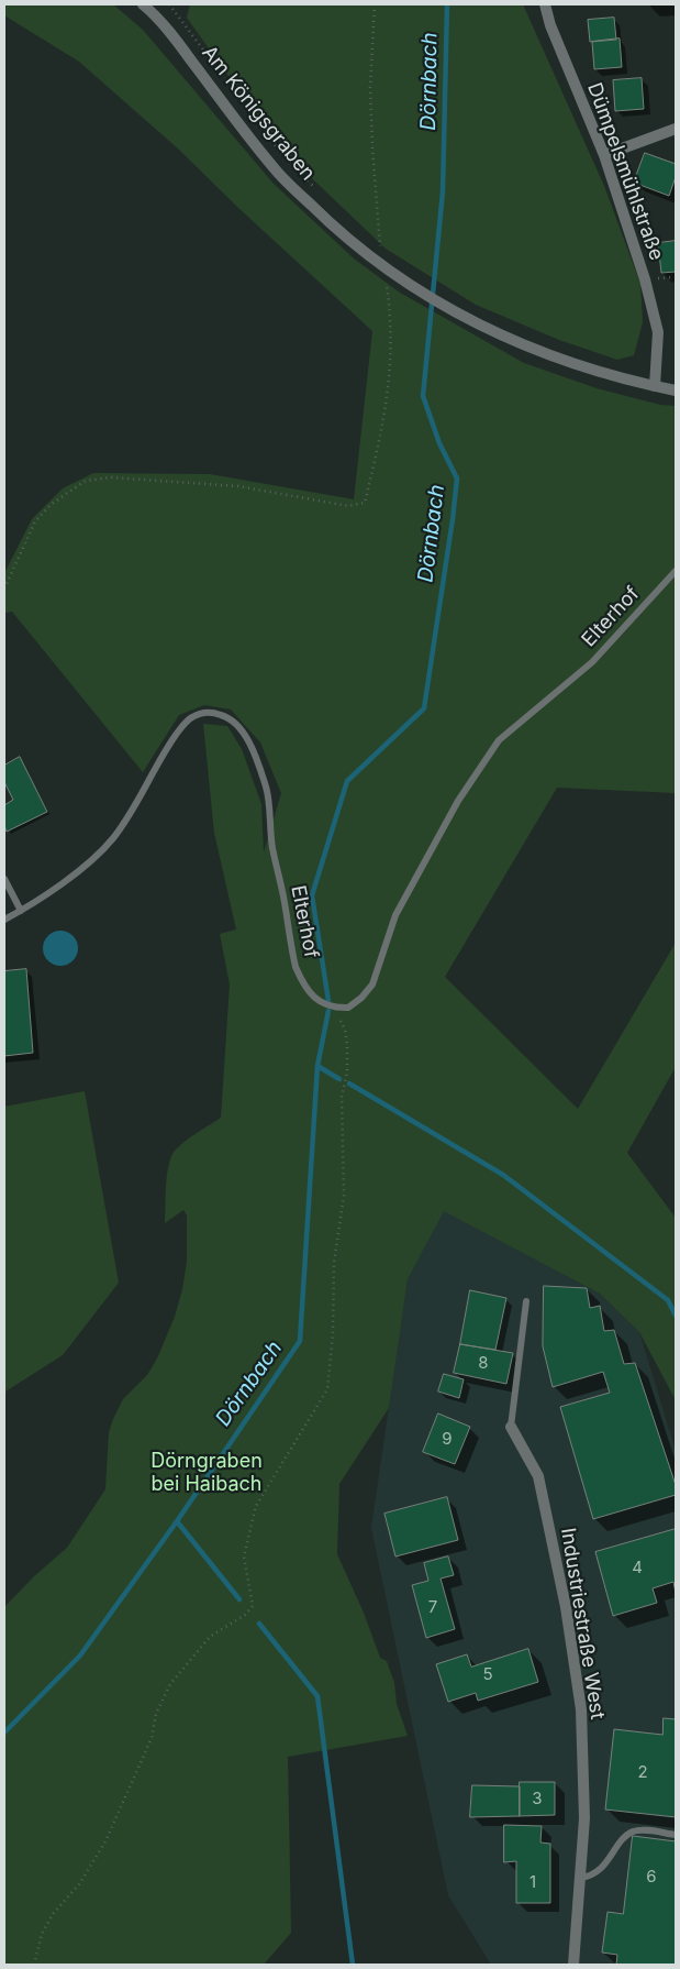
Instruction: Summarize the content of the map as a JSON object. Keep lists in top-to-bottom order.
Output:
{
  "streets": {
    "street": ["Am Königsgraben", "Dümpelsmühlstraße", "Industriestraße West"],
    "lane": ["Elterhof"]
  },
  "crossings": [
    ["Am Königsgraben", "Dümpelsmühlstraße"]
  ],
  "water": ["Dörnbach"],
  "parks": ["Dörngraben bei Haibach"],
  "house_numbers": [
    "8",
    "9",
    "4",
    "7",
    "5",
    "2",
    "3",
    "6",
    "1"
  ]
}
